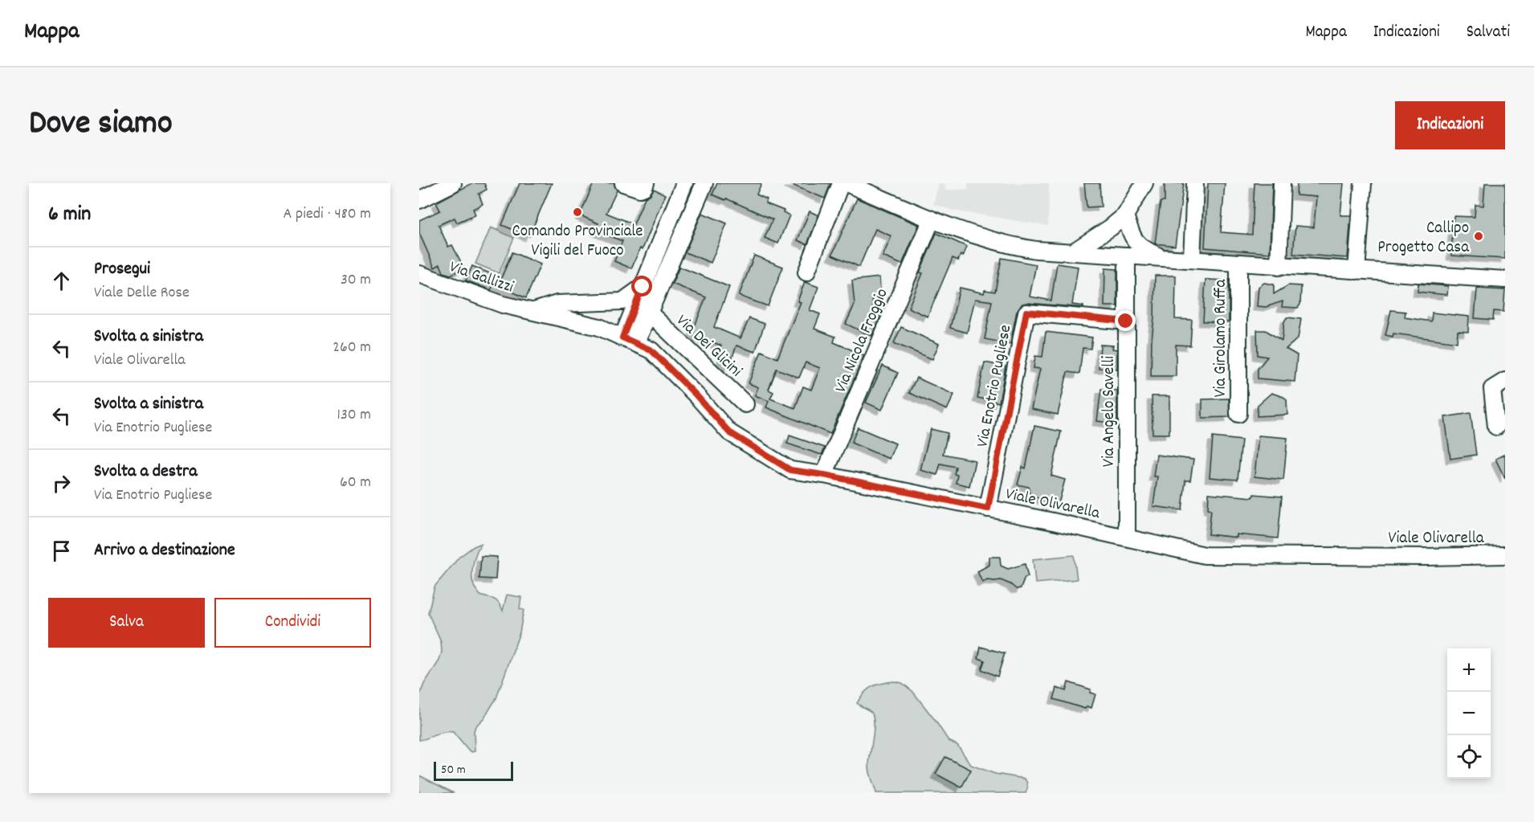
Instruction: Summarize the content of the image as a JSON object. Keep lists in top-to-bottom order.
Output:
{
  "streets": {
    "street": [
      "Via Gallizzi",
      "Via Girolamo Ruffa",
      "Via Nicola Froggio",
      "Via Dei Glicini",
      "Via Enotrio Pugliese",
      "Via Angelo Savelli",
      "Viale Olivarella"
    ]
  },
  "crossings": [
    ["Via Gallizzi", "Viale Olivarella"],
    ["Via Nicola Froggio", "Viale Olivarella"],
    ["Via Enotrio Pugliese", "Via Angelo Savelli"],
    ["Via Enotrio Pugliese", "Viale Olivarella"],
    ["Via Angelo Savelli", "Viale Olivarella"]
  ],
  "places": ["Comando Provinciale Vigili del Fuoco", "Callipo Progetto Casa"],
  "scale_bar": "50 m",
  "page": {
    "header": "Mappa",
    "nav": ["Mappa", "Indicazioni", "Salvati"],
    "title": "Dove siamo",
    "buttons": [
      "Indicazioni",
      ["Salva", "Condividi"]
    ],
    "heading": ["6 min", "A piedi · 480 m"],
    "list": [
      ["Prosegui", "Viale Delle Rose", "30 m"],
      ["Svolta a sinistra", "Viale Olivarella", "260 m"],
      ["Svolta a sinistra", "Via Enotrio Pugliese", "130 m"],
      ["Svolta a destra", "Via Enotrio Pugliese", "60 m"],
      "Arrivo a destinazione"
    ],
    "map_buttons": ["+", "−"],
    "scale": "50 m"
  }
}
